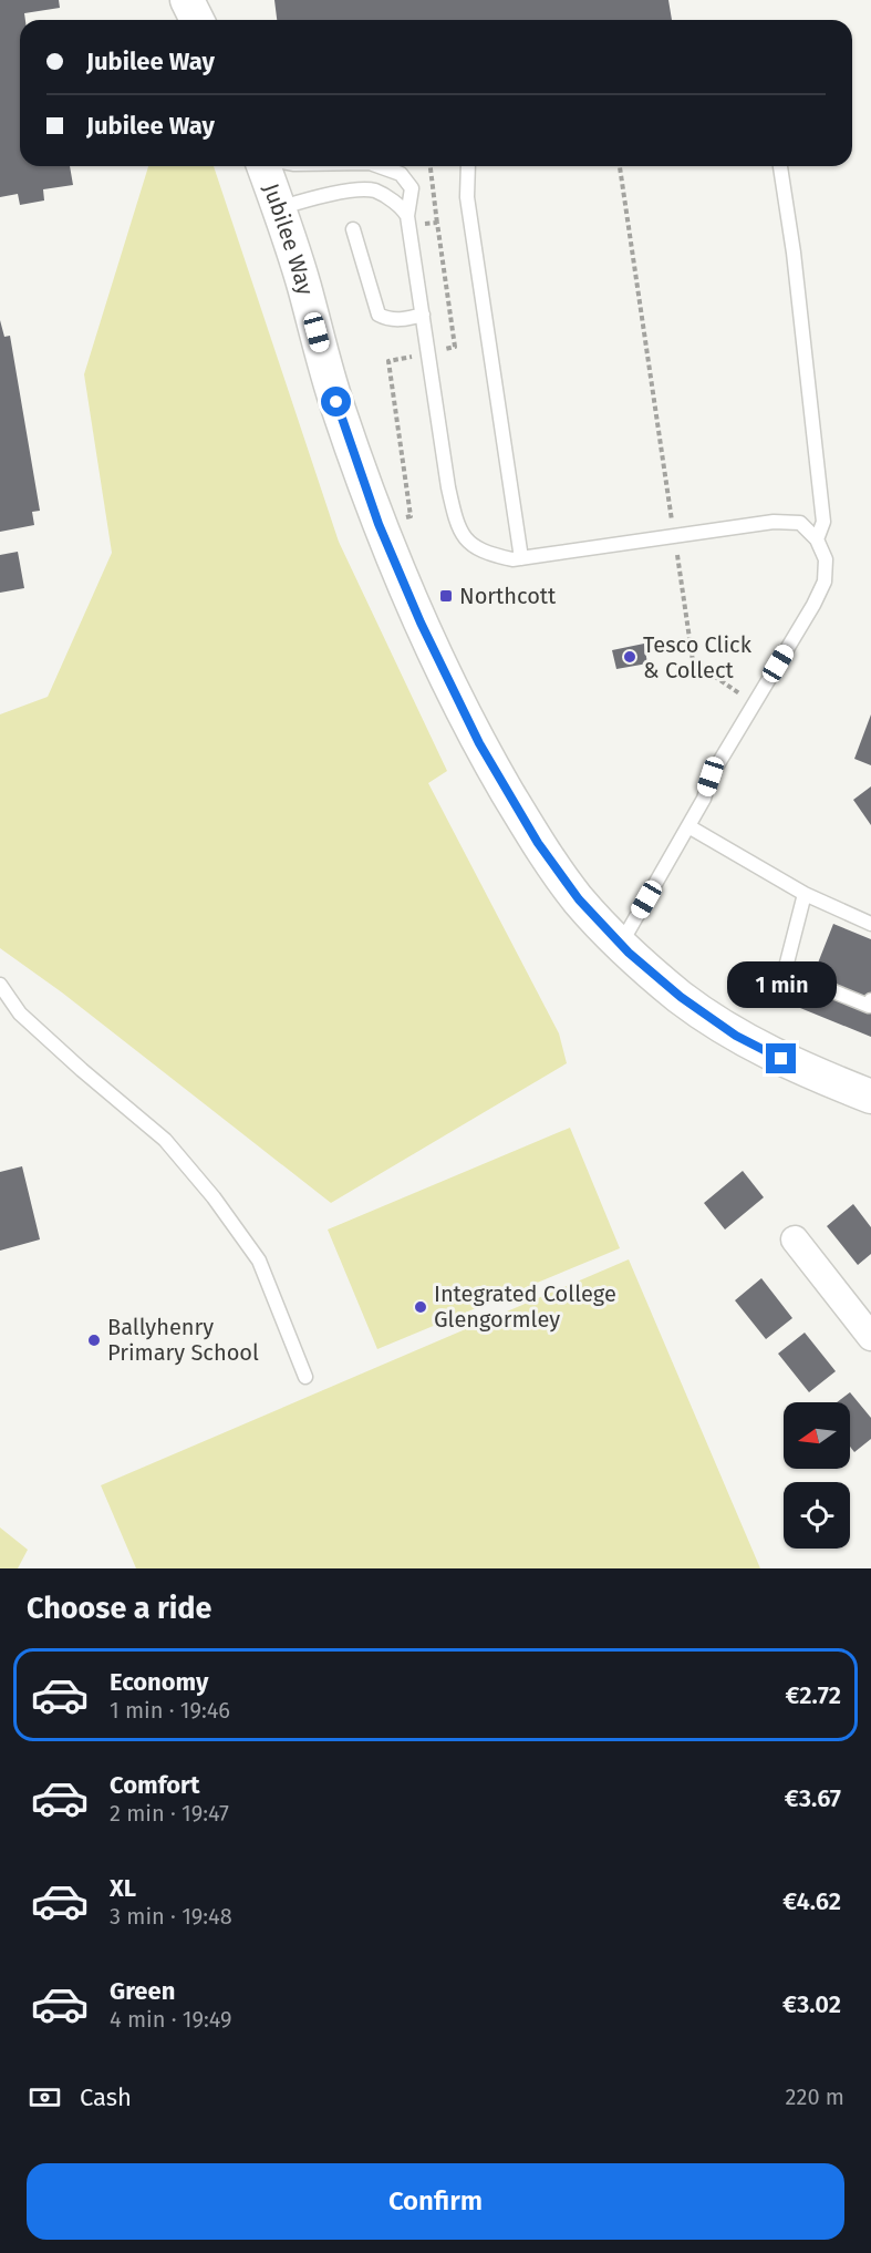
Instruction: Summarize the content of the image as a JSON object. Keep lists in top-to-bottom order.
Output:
{
  "streets": {
    "street": ["Jubilee Way"]
  },
  "places": {
    "transit": ["Northcott"],
    "other": ["Tesco Click & Collect", "Integrated College Glengormley", "Ballyhenry Primary School"]
  },
  "north": "left",
  "page": {
    "banner": ["Jubilee Way", "Jubilee Way"],
    "bubble": "1 min",
    "heading": "Choose a ride",
    "list": [
      {
        "name": "Economy",
        "note": "1 min · 19:46",
        "value": "€2.72"
      },
      {
        "name": "Comfort",
        "note": "2 min · 19:47",
        "value": "€3.67"
      },
      {
        "name": "XL",
        "note": "3 min · 19:48",
        "value": "€4.62"
      },
      {
        "name": "Green",
        "note": "4 min · 19:49",
        "value": "€3.02"
      }
    ],
    "pay": ["Cash", "220 m"],
    "buttons": "Confirm"
  }
}
